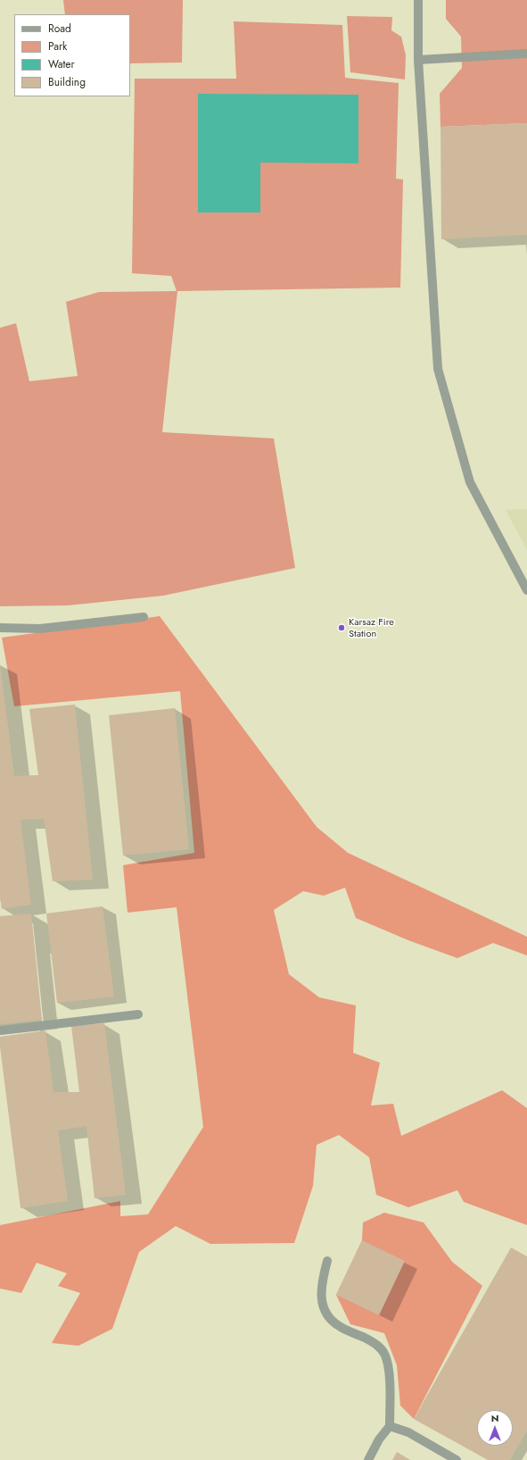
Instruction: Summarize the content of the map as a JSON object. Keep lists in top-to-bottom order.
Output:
{
  "places": ["Karsaz Fire Station"],
  "legend": [
    "Road",
    "Park",
    "Water",
    "Building"
  ],
  "north": "top"
}
